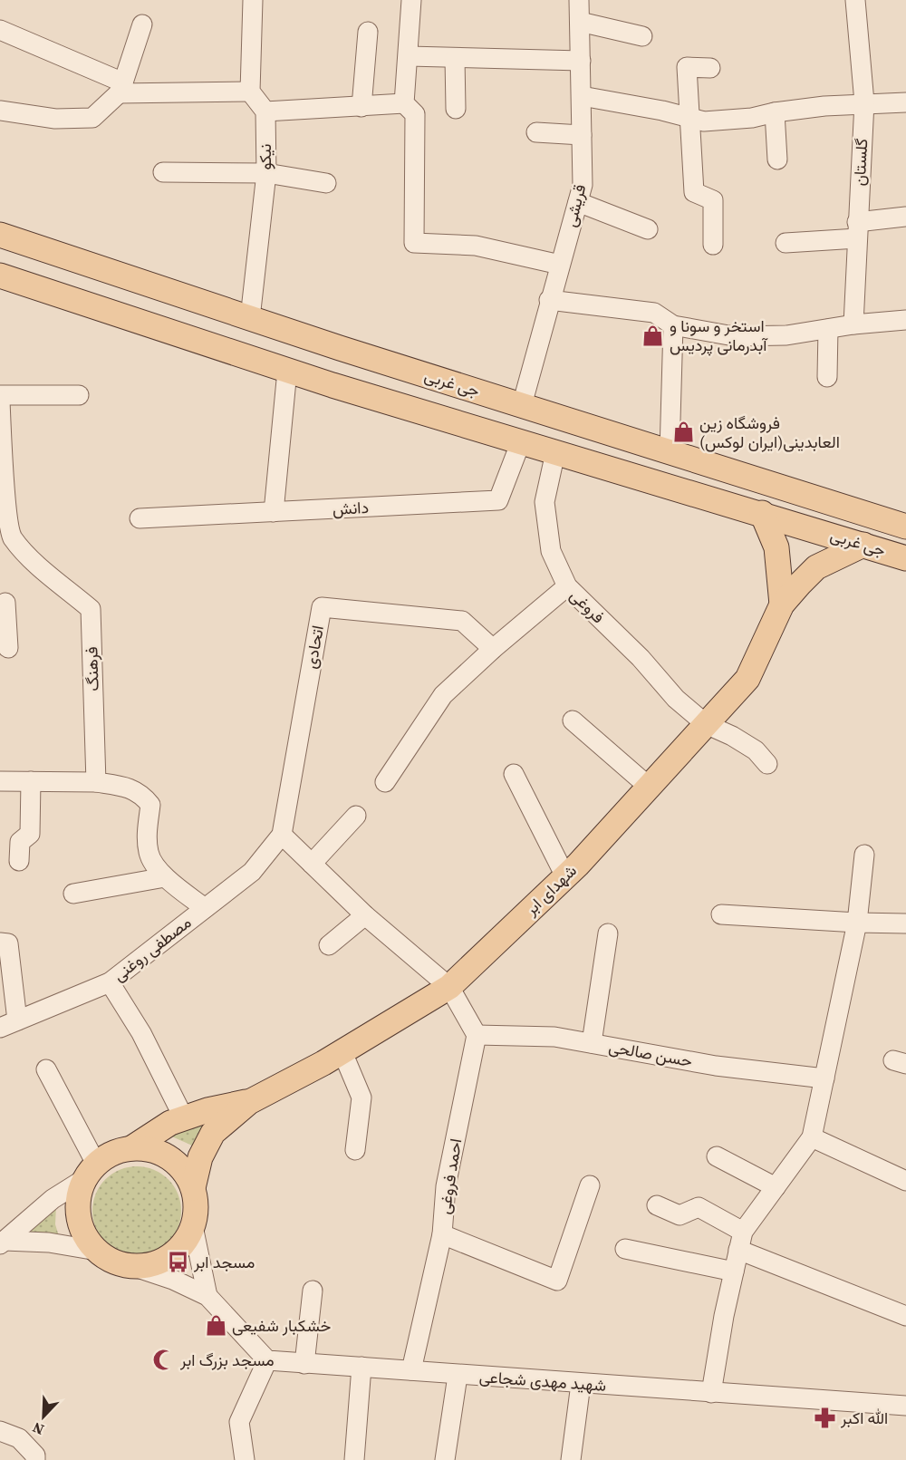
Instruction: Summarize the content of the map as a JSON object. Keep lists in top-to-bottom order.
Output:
{
  "streets": {
    "main road": ["جی غربی", "شهدای ابر"],
    "street": [
      "نیکو",
      "گلستان",
      "قریشی",
      "دانش",
      "فروغی",
      "اتحادی",
      "فرهنگ",
      "مصطفی روغنی",
      "حسن صالحی",
      "احمد فروغی",
      "شهید مهدی شجاعی"
    ]
  },
  "crossings": [
    ["نیکو", "جی غربی"],
    ["قریشی", "جی غربی"],
    ["جی غربی", "دانش"],
    ["جی غربی", "فروغی"],
    ["فروغی", "شهدای ابر"],
    ["اتحادی", "مصطفی روغنی"],
    ["حسن صالحی", "احمد فروغی"],
    ["احمد فروغی", "شهید مهدی شجاعی"]
  ],
  "places": {
    "shop": ["استخر و سونا و آبدرمانی پردیس", "فروشگاه زین العابدینی(ایران لوکس)", "خشکبار شفیعی"],
    "bus stop": ["مسجد ابر"],
    "mosque": ["مسجد بزرگ ابر"],
    "pharmacy": ["الله اکبر"]
  },
  "north": "bottom left"
}
